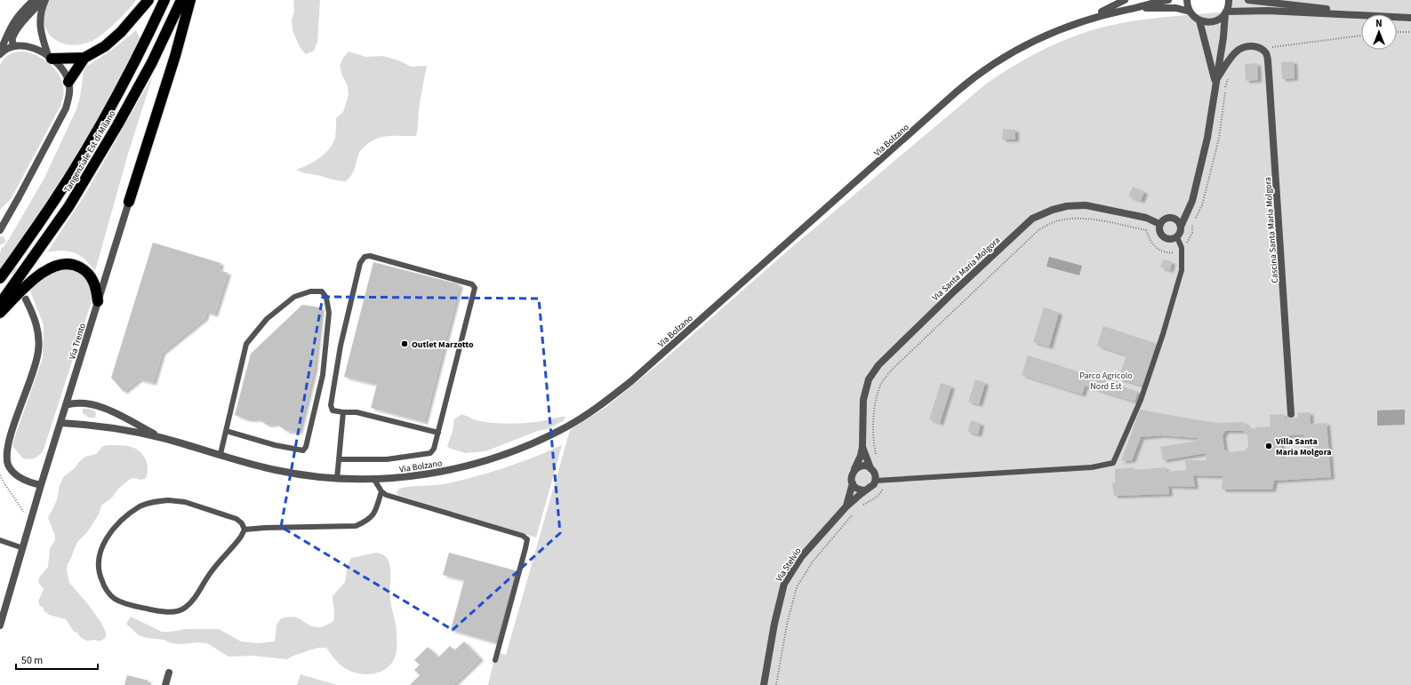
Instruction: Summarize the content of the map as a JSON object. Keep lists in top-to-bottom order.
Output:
{
  "streets": {
    "highway": ["Tangenziale Est di Milano"],
    "street": [
      "Via Bolzano",
      "Cascina Santa Maria Molgora",
      "Via Santa Maria Molgora",
      "Via Trento",
      "Via Stelvio"
    ]
  },
  "parks": ["Parco Agricolo Nord Est"],
  "places": ["Outlet Marzotto", "Villa Santa Maria Molgora"],
  "scale_bar": "50 m",
  "north": "top"
}
